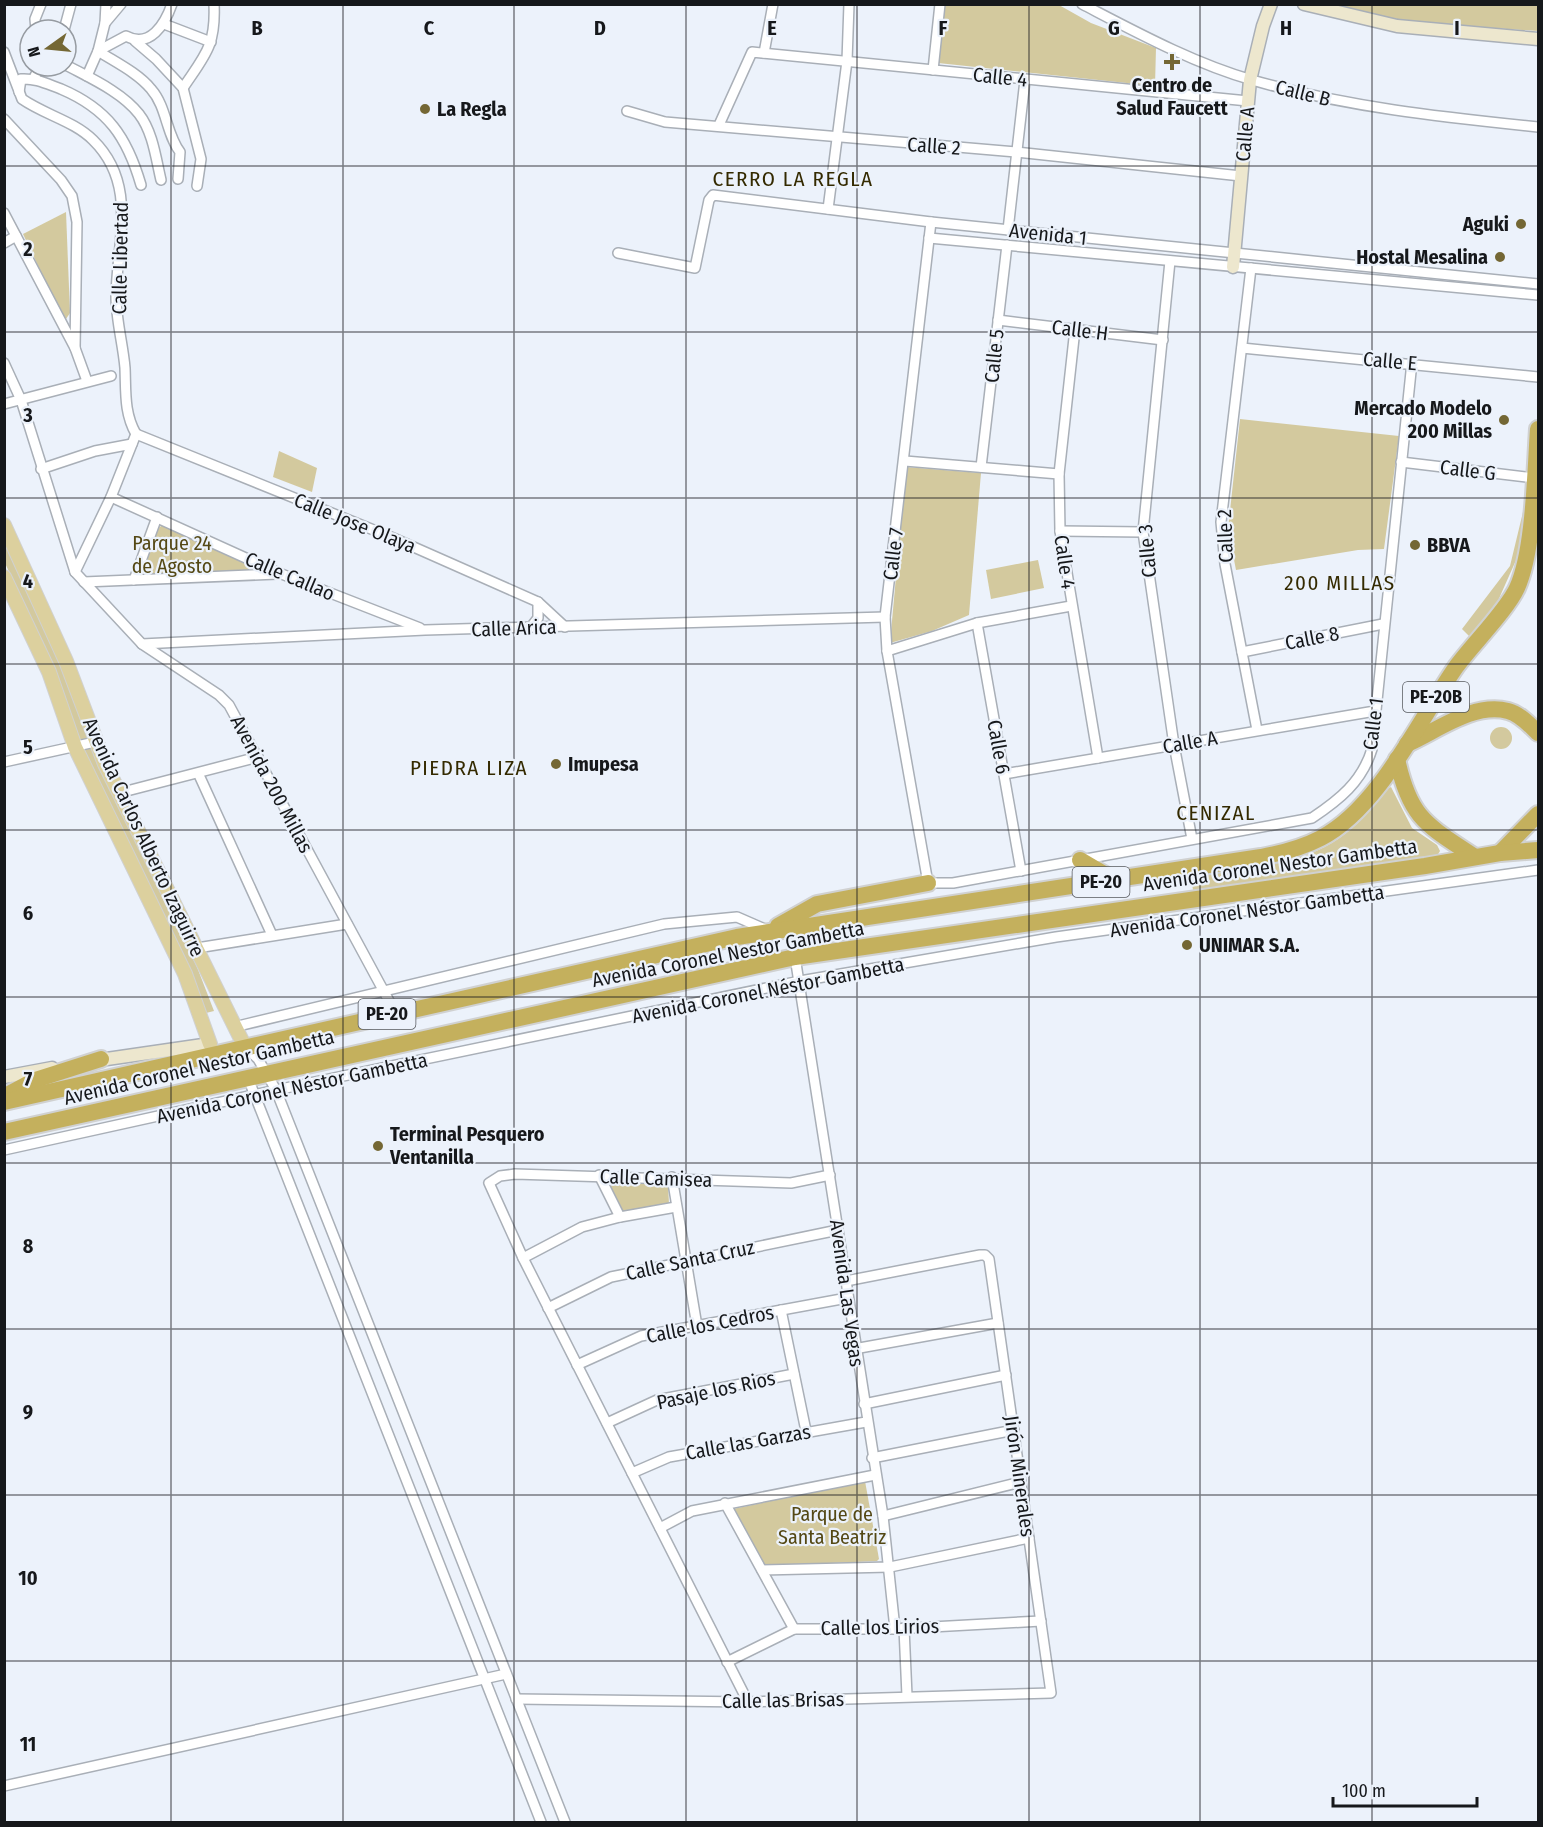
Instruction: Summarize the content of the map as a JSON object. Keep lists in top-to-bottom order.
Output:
{
  "streets": {
    "highway": ["PE-20B", "Avenida Coronel Nestor Gambetta", "PE-20"],
    "main road": ["Avenida Carlos Alberto Izaguirre"],
    "street": [
      "Calle 4",
      "Calle B",
      "Calle A",
      "Calle 2",
      "Avenida 1",
      "Calle Libertad",
      "Calle H",
      "Calle 5",
      "Calle E",
      "Calle G",
      "Calle Jose Olaya",
      "Calle 3",
      "Calle 7",
      "Calle Callao",
      "Calle Arica",
      "Calle 8",
      "Calle 1",
      "Calle 6",
      "Avenida 200 Millas",
      "Avenida Coronel Néstor Gambetta",
      "Calle Camisea",
      "Calle Santa Cruz",
      "Avenida Las Vegas",
      "Calle los Cedros",
      "Pasaje los Rios",
      "Calle las Garzas",
      "Jirón Minerales",
      "Calle los Lirios",
      "Calle las Brisas"
    ]
  },
  "crossings": [
    ["Calle 4", "Calle A"],
    ["Calle 4", "Calle 2"],
    ["Calle 4", "Calle H"],
    ["Calle B", "Calle A"],
    ["Calle A", "Calle 2"],
    ["Calle A", "Avenida 1"],
    ["Calle A", "Calle 3"],
    ["Calle A", "Calle 1"],
    ["Calle A", "Calle 6"],
    ["Calle 2", "Avenida 1"],
    ["Calle 2", "Calle E"],
    ["Calle 2", "Calle 8"],
    ["Avenida 1", "Calle 5"],
    ["Avenida 1", "Calle 3"],
    ["Avenida 1", "Calle 7"],
    ["Calle Libertad", "Calle Jose Olaya"],
    ["Calle H", "Calle 5"],
    ["Calle H", "Calle 3"],
    ["Calle E", "Calle 1"],
    ["Calle G", "PE-20B"],
    ["Calle G", "Calle 1"],
    ["Calle Jose Olaya", "Calle Arica"],
    ["Calle 3", "Calle 1"],
    ["Calle 7", "Calle Arica"],
    ["Calle 7", "Calle 1"],
    ["Calle Callao", "Calle Arica"],
    ["Calle Arica", "Avenida 200 Millas"],
    ["Calle 8", "Calle 1"],
    ["PE-20B", "Avenida Coronel Nestor Gambetta"],
    ["PE-20B", "PE-20"],
    ["Calle 1", "Calle 6"],
    ["Avenida 200 Millas", "Avenida Coronel Nestor Gambetta"],
    ["Avenida Carlos Alberto Izaguirre", "Avenida Coronel Nestor Gambetta"],
    ["Avenida Coronel Nestor Gambetta", "PE-20"],
    ["Avenida Coronel Nestor Gambetta", "Avenida Las Vegas"],
    ["Avenida Coronel Néstor Gambetta", "Avenida Las Vegas"],
    ["Calle Camisea", "Avenida Las Vegas"],
    ["Calle Santa Cruz", "Avenida Las Vegas"],
    ["Avenida Las Vegas", "Calle los Cedros"],
    ["Avenida Las Vegas", "Calle las Garzas"],
    ["Avenida Las Vegas", "Jirón Minerales"],
    ["Avenida Las Vegas", "Calle los Lirios"],
    ["Avenida Las Vegas", "Calle las Brisas"],
    ["Jirón Minerales", "Calle los Lirios"],
    ["Jirón Minerales", "Calle las Brisas"]
  ],
  "districts": [
    "CERRO LA REGLA",
    "200 MILLAS",
    "PIEDRA LIZA",
    "CENIZAL"
  ],
  "parks": ["Parque 24 de Agosto", "Parque de Santa Beatriz"],
  "places": {
    "health": ["Centro de Salud Faucett"],
    "other": [
      "La Regla",
      "Aguki",
      "Hostal Mesalina",
      "Mercado Modelo 200 Millas",
      "BBVA",
      "Imupesa",
      "UNIMAR S.A.",
      "Terminal Pesquero Ventanilla"
    ]
  },
  "scale_bar": "100 m",
  "north": "left",
  "grid": {
    "columns": [
      "B",
      "C",
      "D",
      "E",
      "F",
      "G",
      "H",
      "I"
    ],
    "rows": [
      "2",
      "3",
      "4",
      "5",
      "6",
      "7",
      "8",
      "9",
      "10",
      "11"
    ]
  }
}
